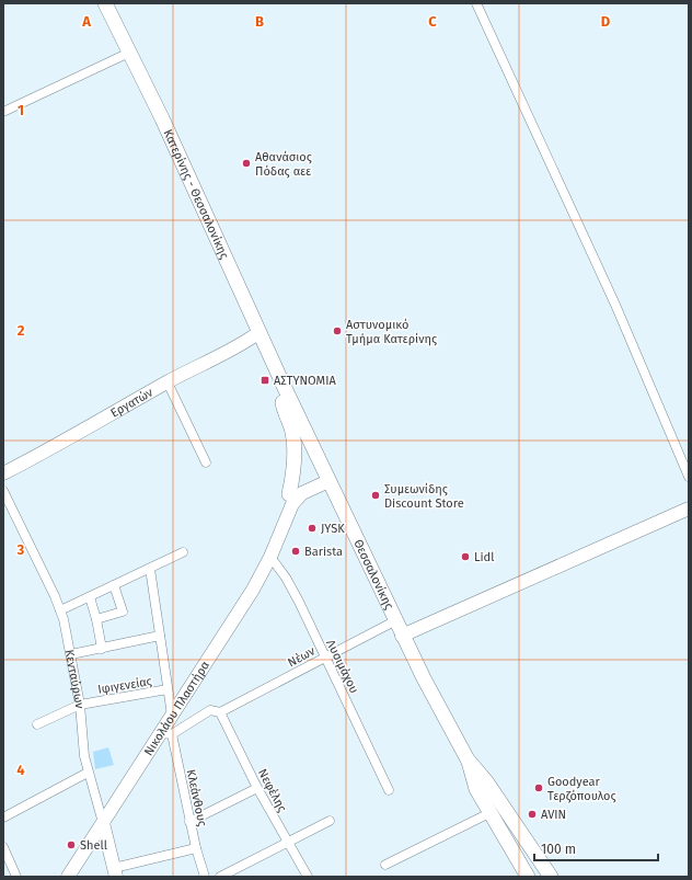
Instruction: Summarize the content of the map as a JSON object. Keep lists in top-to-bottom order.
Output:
{
  "streets": {
    "main road": ["Κατερίνης - Θεσσαλονίκης", "Θεσσαλονίκης"],
    "street": [
      "Εργατών",
      "Νέων",
      "Λυσιμάχου",
      "Κενταύρων",
      "Ιφιγενείας",
      "Νικολάου Πλαστήρα",
      "Νεφέλης",
      "Κλεάνθους"
    ]
  },
  "crossings": [
    ["Κατερίνης - Θεσσαλονίκης", "Εργατών"],
    ["Κατερίνης - Θεσσαλονίκης", "Θεσσαλονίκης"],
    ["Θεσσαλονίκης", "Νέων"],
    ["Θεσσαλονίκης", "Νικολάου Πλαστήρα"],
    ["Νέων", "Λυσιμάχου"],
    ["Νέων", "Νικολάου Πλαστήρα"],
    ["Νέων", "Νεφέλης"],
    ["Νέων", "Κλεάνθους"],
    ["Λυσιμάχου", "Νικολάου Πλαστήρα"],
    ["Κενταύρων", "Ιφιγενείας"],
    ["Κενταύρων", "Νικολάου Πλαστήρα"],
    ["Νικολάου Πλαστήρα", "Κλεάνθους"]
  ],
  "places": {
    "other": [
      "Αθανάσιος Πόδας αεε",
      "Αστυνομικό Τμήμα Κατερίνης",
      "Συμεωνίδης Discount Store",
      "JYSK",
      "Barista",
      "Lidl",
      "Goodyear Τερζόπουλος",
      "AVIN",
      "Shell"
    ],
    "transit": ["ΑΣΤΥΝΟΜΙΑ"]
  },
  "scale_bar": "100 m",
  "grid": {
    "columns": [
      "A",
      "B",
      "C",
      "D"
    ],
    "rows": [
      "1",
      "2",
      "3",
      "4"
    ]
  }
}
